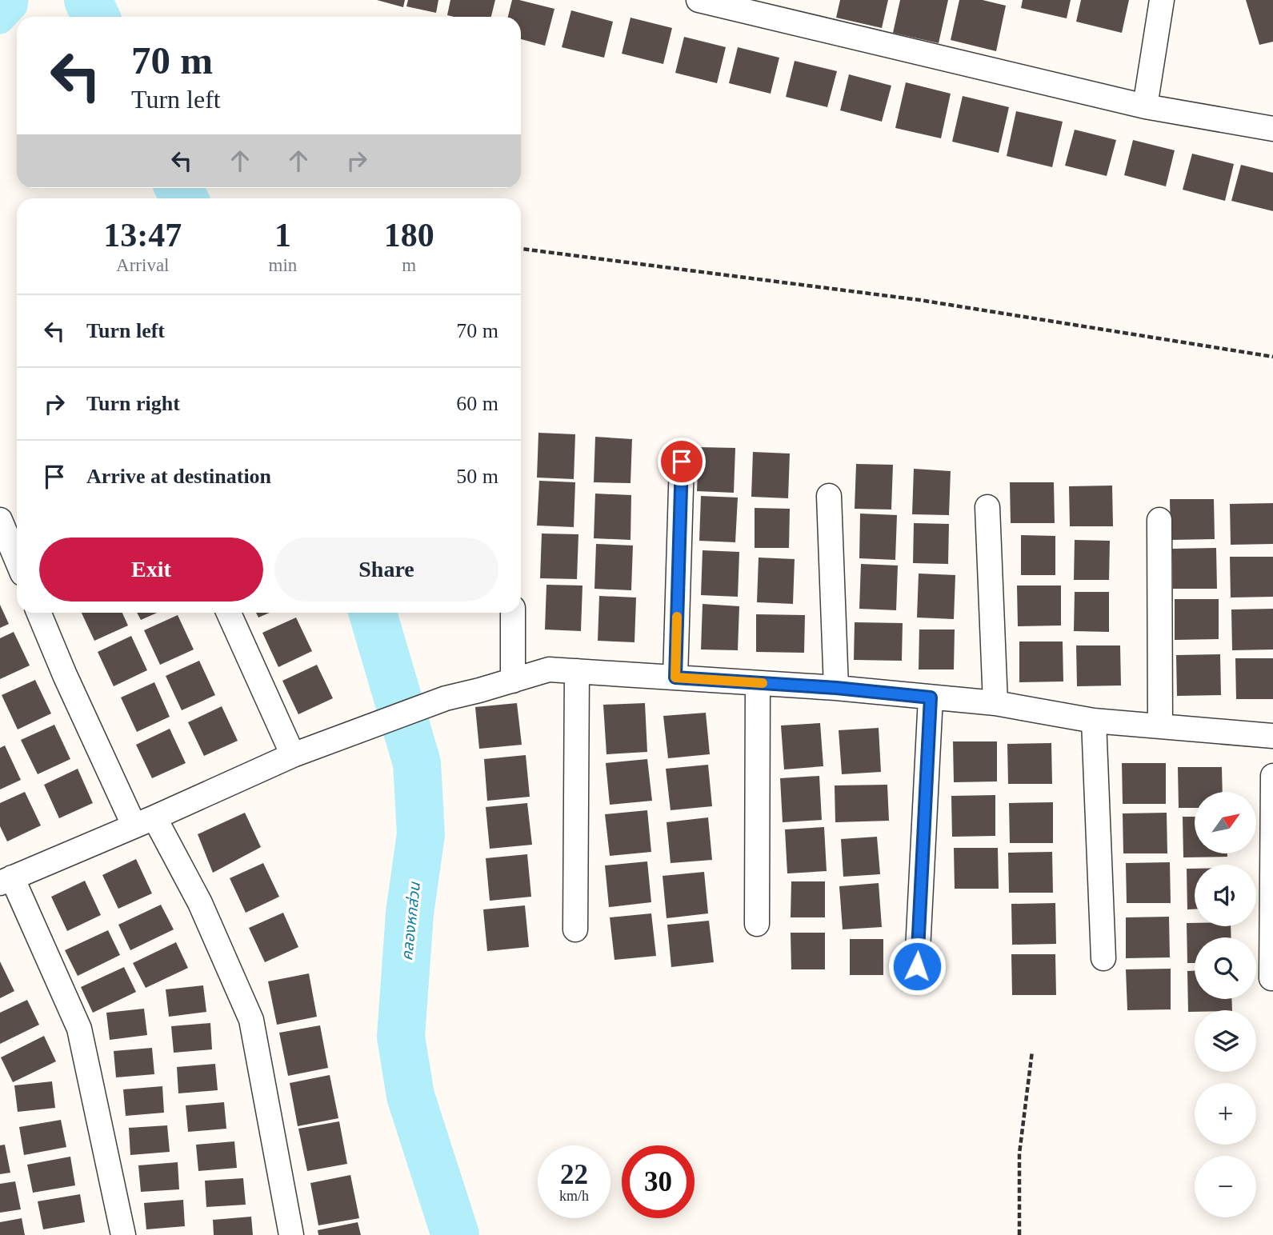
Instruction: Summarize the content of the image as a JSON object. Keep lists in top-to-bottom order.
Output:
{
  "water": ["คลองหกส่วน"],
  "north": "top right",
  "page": {
    "turn": ["70 m", "Turn left"],
    "eta": [
      "13:47",
      "Arrival",
      "1",
      "min",
      "180",
      "m"
    ],
    "list": [
      {
        "name": "Turn left",
        "value": "70 m"
      },
      {
        "name": "Turn right",
        "value": "60 m"
      },
      {
        "name": "Arrive at destination",
        "value": "50 m"
      }
    ],
    "buttons": ["Exit", "Share"],
    "map_buttons": ["+", "−"],
    "speed": "22 km/h",
    "limit": "30"
  }
}
